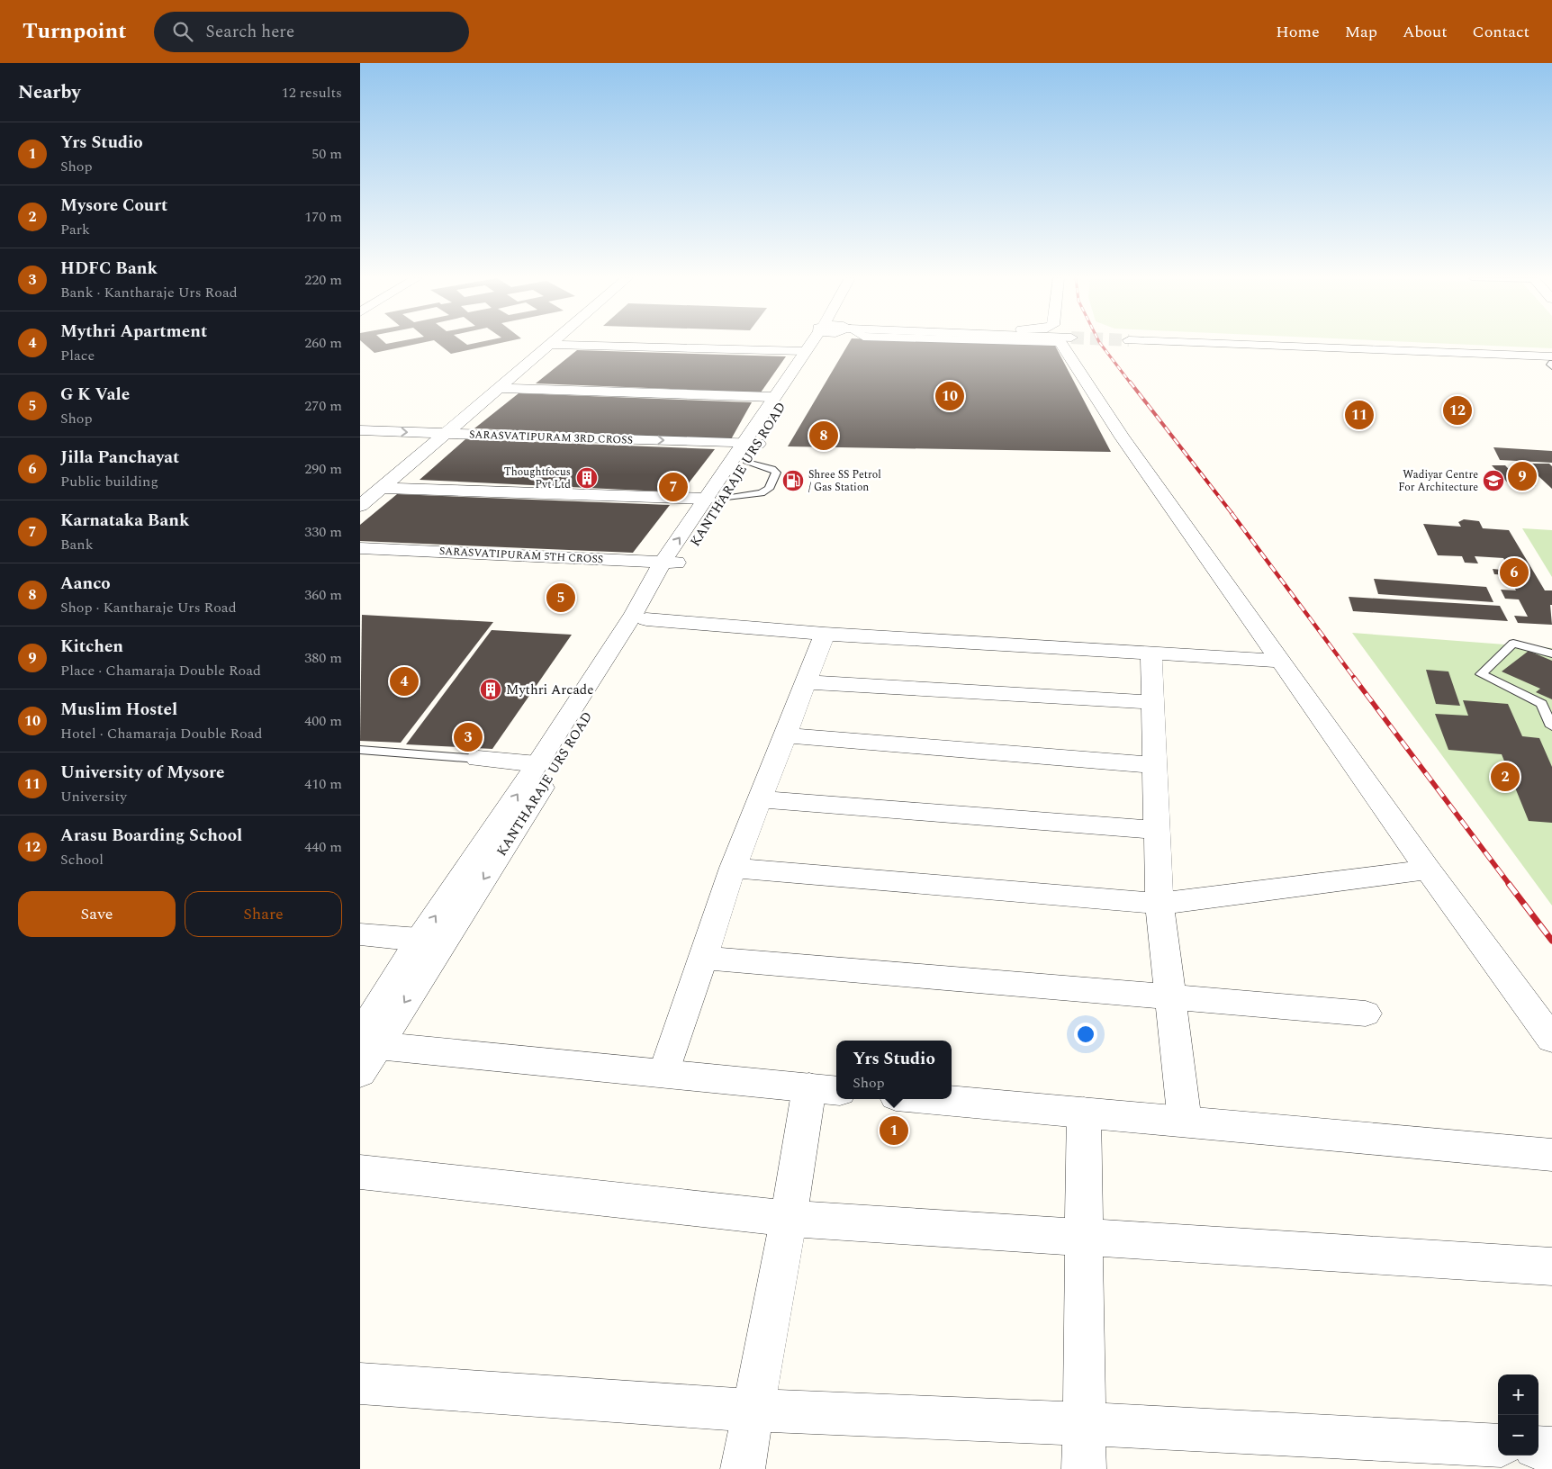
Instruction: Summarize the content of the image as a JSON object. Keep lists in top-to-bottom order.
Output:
{
  "streets": {
    "street": ["SARASVATIPURAM 3RD CROSS", "KANTHARAJE URS ROAD", "SARASVATIPURAM 5TH CROSS"]
  },
  "crossings": [
    ["SARASVATIPURAM 3RD CROSS", "KANTHARAJE URS ROAD"],
    ["KANTHARAJE URS ROAD", "SARASVATIPURAM 5TH CROSS"]
  ],
  "places": {
    "building": ["Thoughtfocus Pvt Ltd", "Mythri Arcade"],
    "fuel station": ["Shree SS Petrol / Gas Station"],
    "school or university": ["Wadiyar Centre For Architecture"]
  },
  "page": {
    "header": "Turnpoint",
    "search": "Search here",
    "nav": [
      "Home",
      "Map",
      "About",
      "Contact"
    ],
    "heading": ["Nearby", "12 results"],
    "list": [
      {
        "mark": "1",
        "name": "Yrs Studio",
        "note": "Shop",
        "value": "50 m"
      },
      {
        "mark": "2",
        "name": "Mysore Court",
        "note": "Park",
        "value": "170 m"
      },
      {
        "mark": "3",
        "name": "HDFC Bank",
        "note": "Bank · Kantharaje Urs Road",
        "value": "220 m"
      },
      {
        "mark": "4",
        "name": "Mythri Apartment",
        "note": "Place",
        "value": "260 m"
      },
      {
        "mark": "5",
        "name": "G K Vale",
        "note": "Shop",
        "value": "270 m"
      },
      {
        "mark": "6",
        "name": "Jilla Panchayat",
        "note": "Public building",
        "value": "290 m"
      },
      {
        "mark": "7",
        "name": "Karnataka Bank",
        "note": "Bank",
        "value": "330 m"
      },
      {
        "mark": "8",
        "name": "Aanco",
        "note": "Shop · Kantharaje Urs Road",
        "value": "360 m"
      },
      {
        "mark": "9",
        "name": "Kitchen",
        "note": "Place · Chamaraja Double Road",
        "value": "380 m"
      },
      {
        "mark": "10",
        "name": "Muslim Hostel",
        "note": "Hotel · Chamaraja Double Road",
        "value": "400 m"
      },
      {
        "mark": "11",
        "name": "University of Mysore",
        "note": "University",
        "value": "410 m"
      },
      {
        "mark": "12",
        "name": "Arasu Boarding School",
        "note": "School",
        "value": "440 m"
      }
    ],
    "pins": [
      "10",
      "12",
      "11",
      "8",
      "9",
      "7",
      "6",
      "5",
      "4",
      "3",
      "2",
      "1"
    ],
    "buttons": ["Save", "Share"],
    "popup": ["Yrs Studio", "Shop"],
    "map_buttons": ["+", "−"]
  }
}
